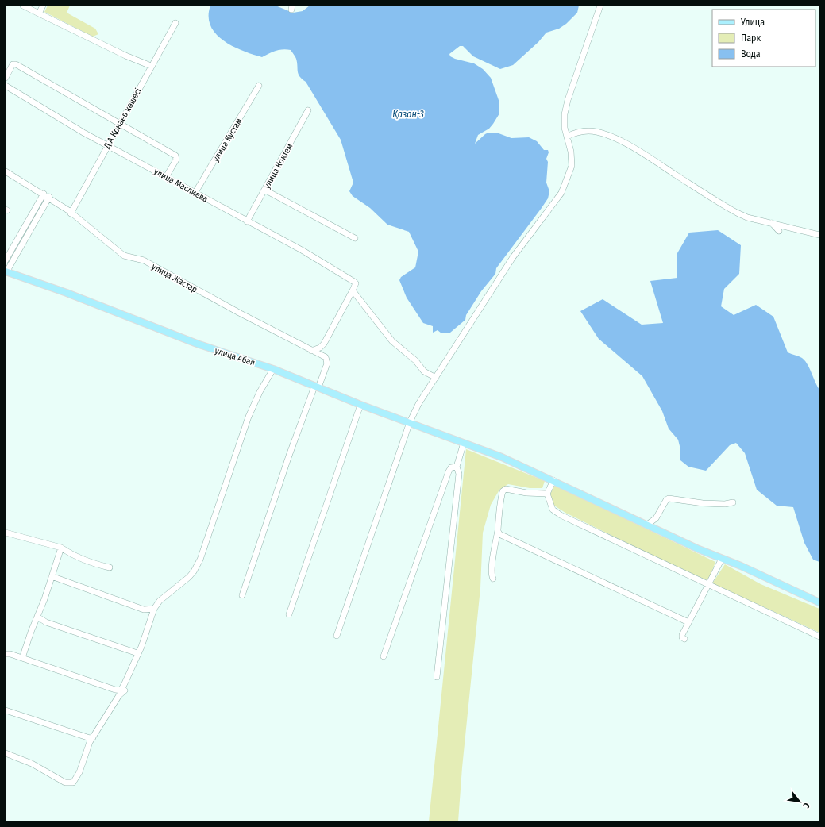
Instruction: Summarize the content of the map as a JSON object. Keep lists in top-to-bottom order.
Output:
{
  "streets": {
    "main road": ["улица Абая"],
    "street": [
      "Д.А Қонаев көшесі",
      "улица Кустам",
      "улица Коктем",
      "улица Маслиева",
      "улица Жастар"
    ]
  },
  "crossings": [
    ["Д.А Қонаев көшесі", "улица Маслиева"],
    ["Д.А Қонаев көшесі", "улица Жастар"],
    ["улица Кустам", "улица Маслиева"],
    ["улица Коктем", "улица Маслиева"],
    ["улица Жастар", "улица Абая"]
  ],
  "water": ["Қазан-3"],
  "legend": ["Улица", "Парк", "Вода"],
  "north": "bottom right"
}
